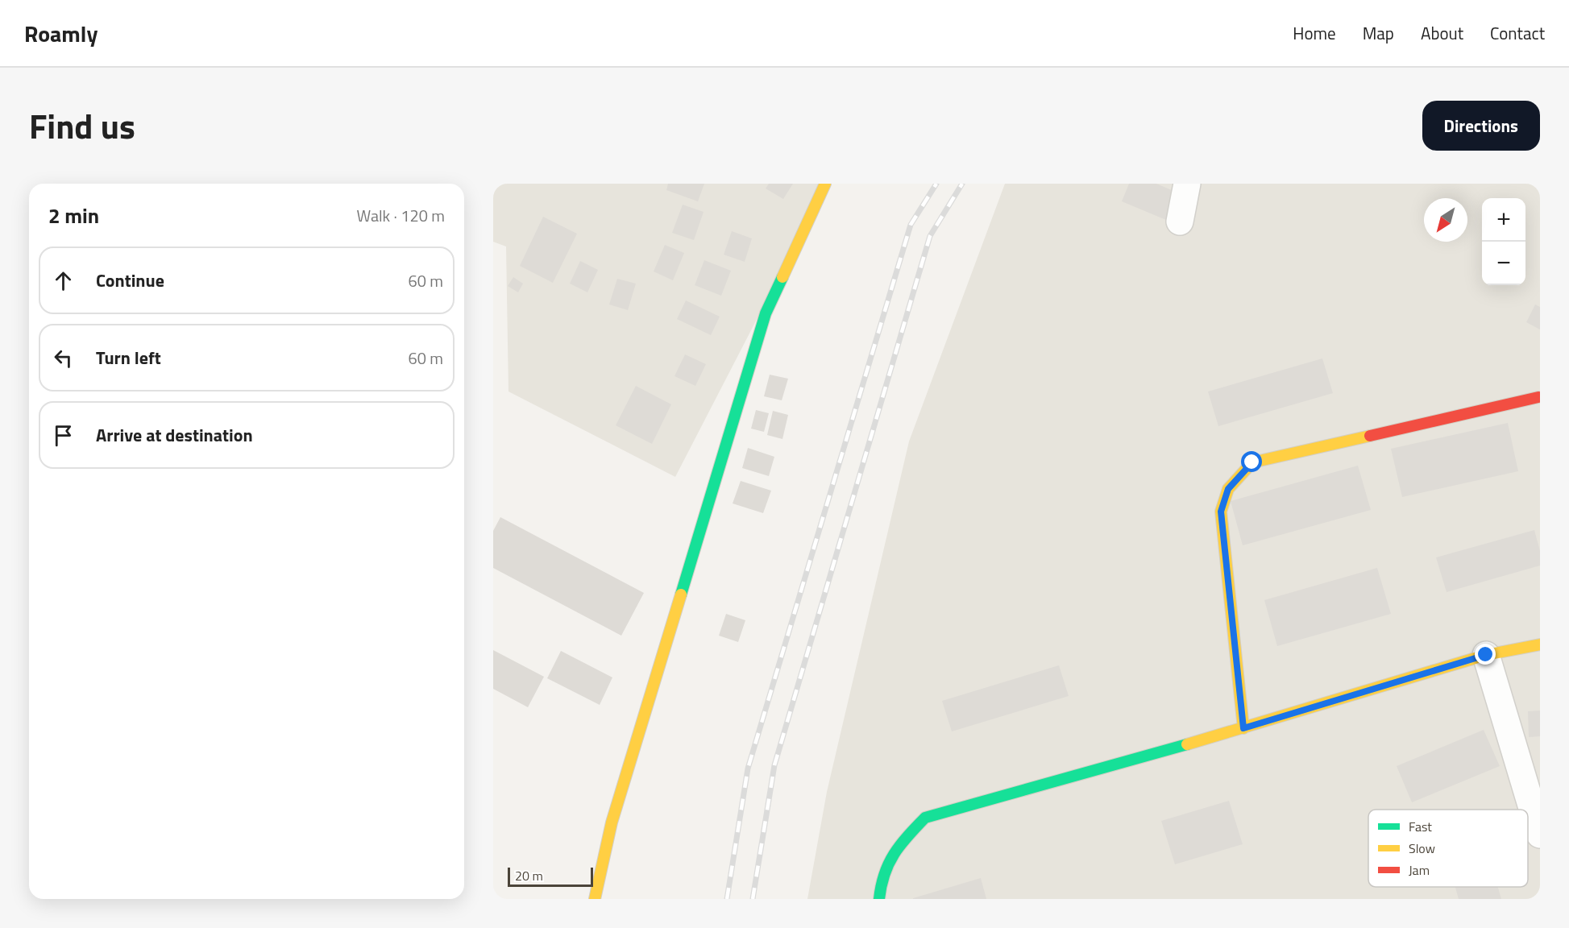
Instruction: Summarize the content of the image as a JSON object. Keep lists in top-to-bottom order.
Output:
{
  "legend": ["Fast", "Slow", "Jam"],
  "scale_bar": "20 m",
  "north": "bottom left",
  "page": {
    "header": "Roamly",
    "nav": [
      "Home",
      "Map",
      "About",
      "Contact"
    ],
    "title": "Find us",
    "buttons": "Directions",
    "heading": ["2 min", "Walk · 120 m"],
    "map_buttons": ["+", "−"],
    "list": [
      ["Continue", "60 m"],
      ["Turn left", "60 m"],
      "Arrive at destination"
    ],
    "scale": "20 m"
  }
}
